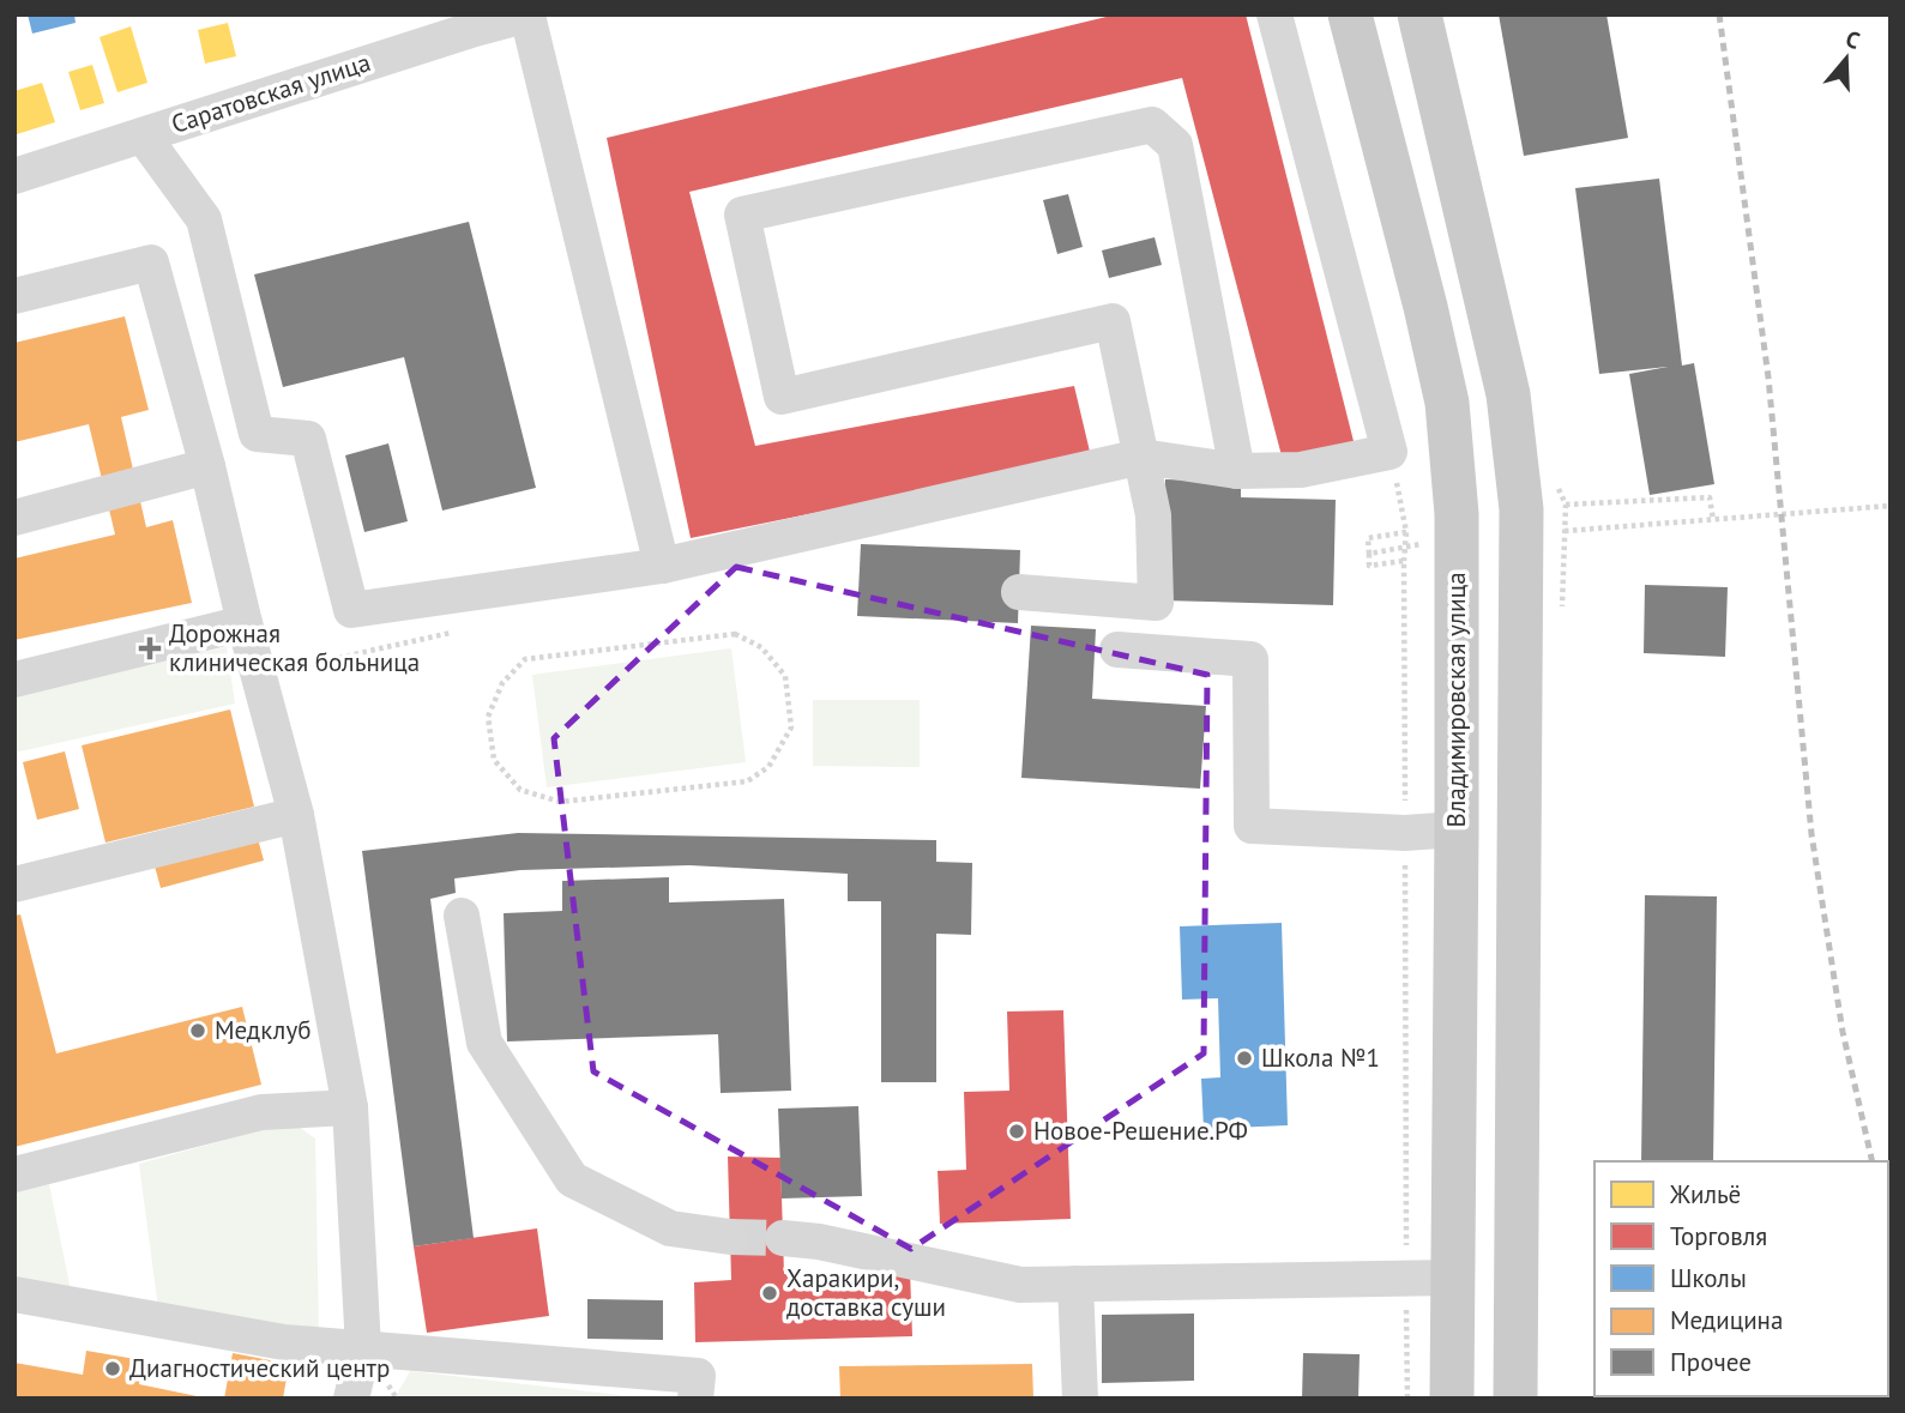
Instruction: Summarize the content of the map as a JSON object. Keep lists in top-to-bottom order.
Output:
{
  "streets": {
    "main road": ["Владимировская улица"],
    "street": ["Саратовская улица"]
  },
  "places": {
    "health": ["Дорожная клиническая больница"],
    "other": [
      "Медклуб",
      "Школа №1",
      "Новое-Решение.РФ",
      "Харакири, доставка суши",
      "Диагностический центр"
    ]
  },
  "legend": [
    "Жильё",
    "Торговля",
    "Школы",
    "Медицина",
    "Прочее"
  ],
  "north": "top"
}
